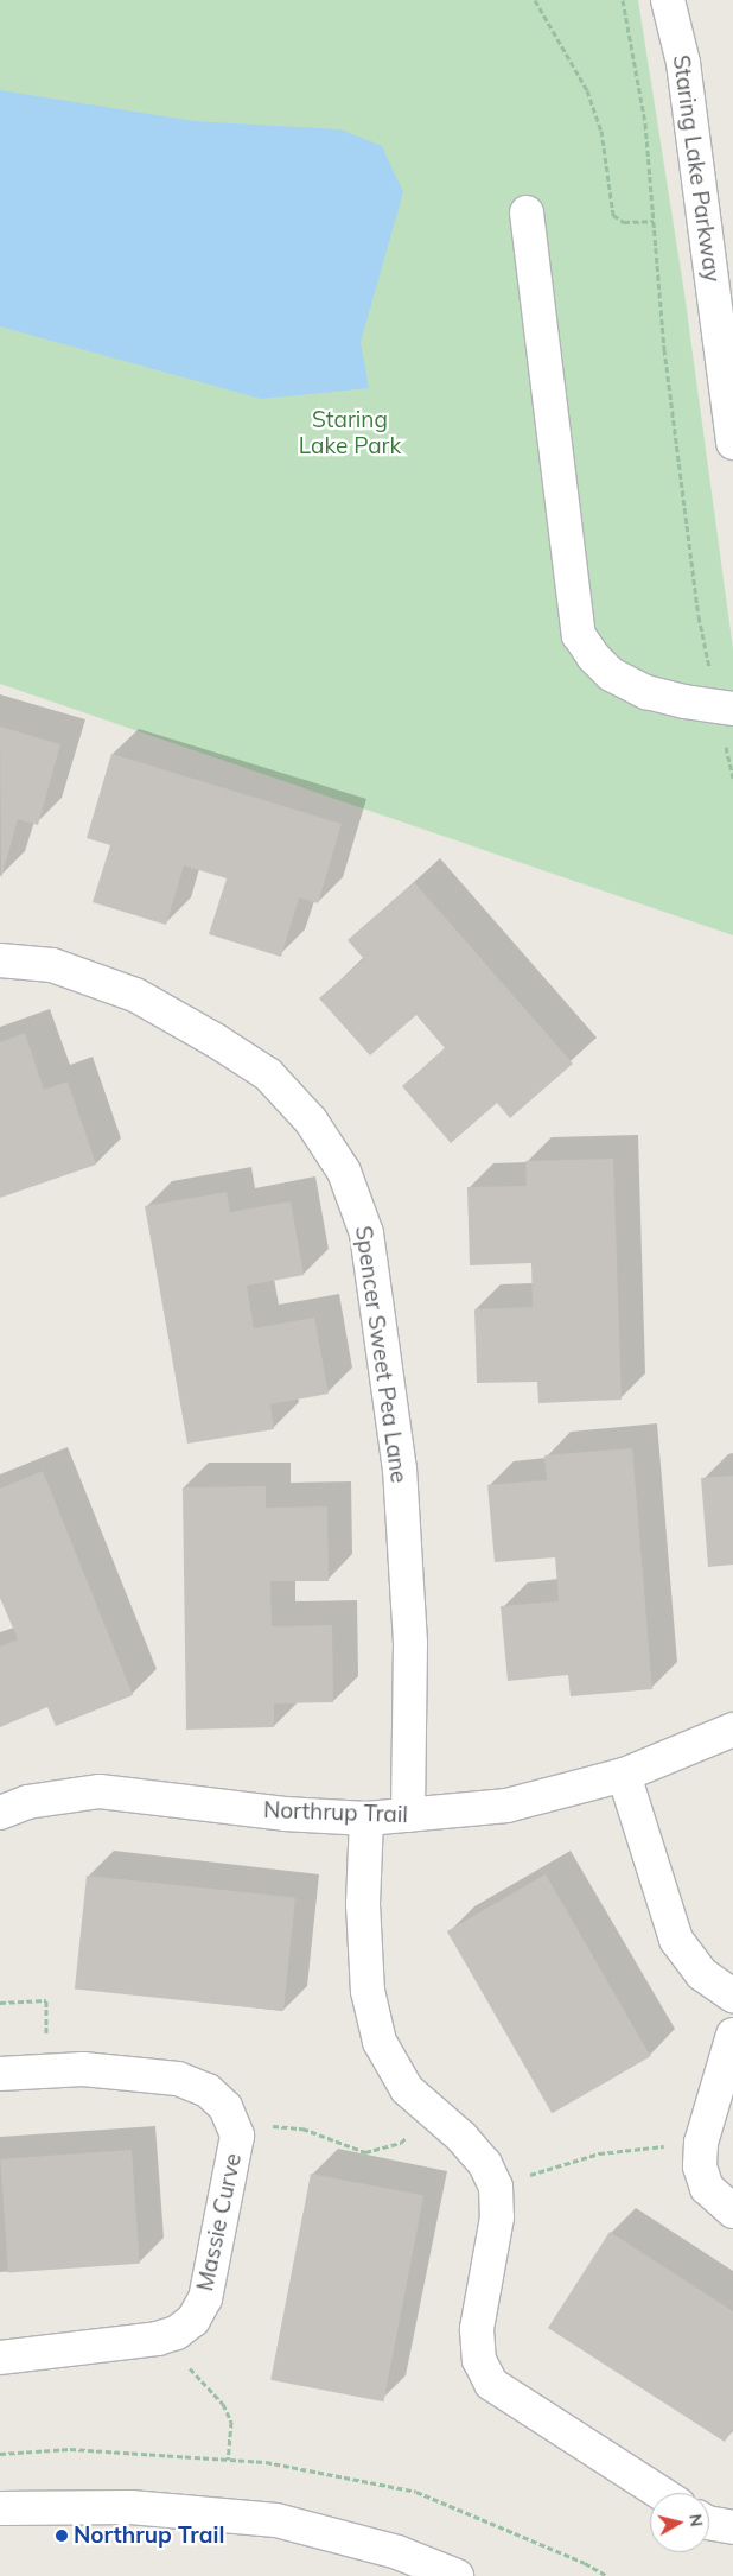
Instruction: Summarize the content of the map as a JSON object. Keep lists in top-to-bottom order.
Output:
{
  "streets": {
    "street": [
      "Staring Lake Parkway",
      "Spencer Sweet Pea Lane",
      "Northrup Trail",
      "Massie Curve"
    ]
  },
  "crossings": [
    ["Spencer Sweet Pea Lane", "Northrup Trail"]
  ],
  "parks": ["Staring Lake Park"],
  "places": ["Northrup Trail"],
  "north": "right"
}
